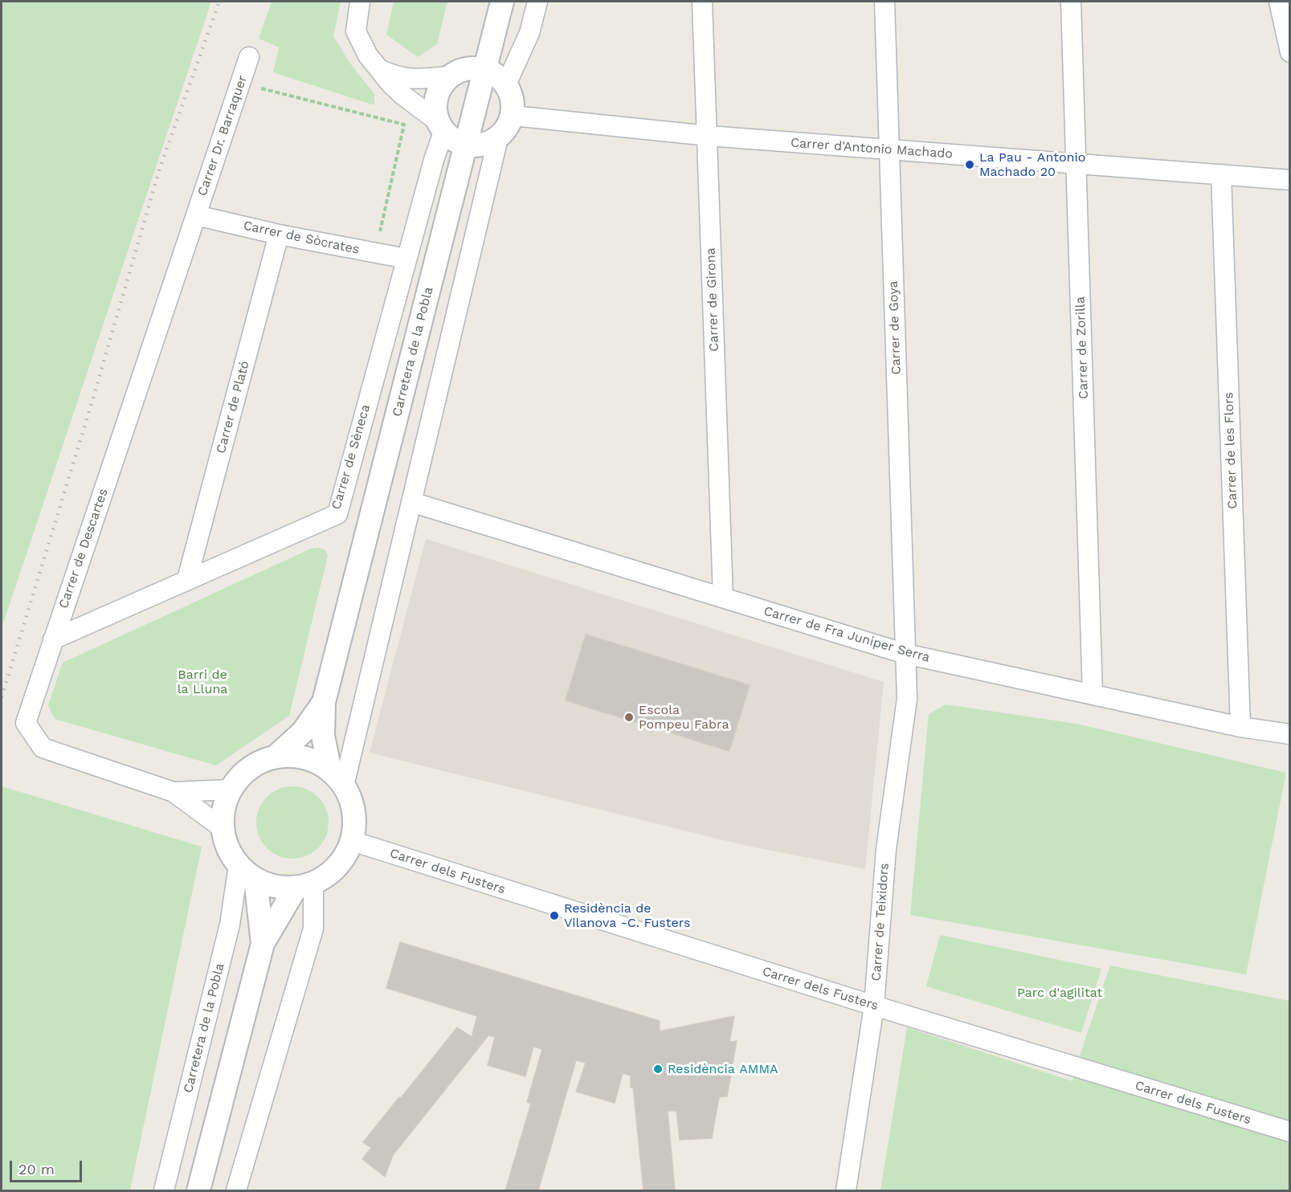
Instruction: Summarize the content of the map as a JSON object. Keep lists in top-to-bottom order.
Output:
{
  "streets": {
    "street": [
      "Carrer Dr. Barraquer",
      "Carrer d'Antonio Machado",
      "Carrer de Sòcrates",
      "Carrer de Girona",
      "Carrer de Goya",
      "Carrer de Zorilla",
      "Carretera de la Pobla",
      "Carrer de Plató",
      "Carrer de les Flors",
      "Carrer de Sèneca",
      "Carrer de Descartes",
      "Carrer de Fra Juniper Serra",
      "Carrer dels Fusters",
      "Carrer de Teixidors"
    ]
  },
  "crossings": [
    ["Carrer Dr. Barraquer", "Carrer de Sòcrates"],
    ["Carrer Dr. Barraquer", "Carrer de Descartes"],
    ["Carrer d'Antonio Machado", "Carrer de Girona"],
    ["Carrer d'Antonio Machado", "Carrer de Goya"],
    ["Carrer d'Antonio Machado", "Carrer de Zorilla"],
    ["Carrer d'Antonio Machado", "Carrer de les Flors"],
    ["Carrer de Sòcrates", "Carrer de Plató"],
    ["Carrer de Sòcrates", "Carrer de Sèneca"],
    ["Carrer de Sòcrates", "Carrer de Descartes"],
    ["Carrer de Girona", "Carrer de Fra Juniper Serra"],
    ["Carrer de Goya", "Carrer de Fra Juniper Serra"],
    ["Carrer de Goya", "Carrer de Teixidors"],
    ["Carrer de Zorilla", "Carrer de Fra Juniper Serra"],
    ["Carretera de la Pobla", "Carrer de Descartes"],
    ["Carretera de la Pobla", "Carrer dels Fusters"],
    ["Carrer de Plató", "Carrer de Sèneca"],
    ["Carrer de les Flors", "Carrer de Fra Juniper Serra"],
    ["Carrer de Sèneca", "Carrer de Descartes"],
    ["Carrer de Descartes", "Carrer dels Fusters"],
    ["Carrer de Fra Juniper Serra", "Carrer de Teixidors"],
    ["Carrer dels Fusters", "Carrer de Teixidors"]
  ],
  "parks": ["Barri de la Lluna", "Parc d'agilitat"],
  "places": [
    "La Pau - Antonio Machado 20",
    "Escola Pompeu Fabra",
    "Residència de Vilanova -C. Fusters",
    "Residència AMMA"
  ],
  "scale_bar": "20 m"
}
